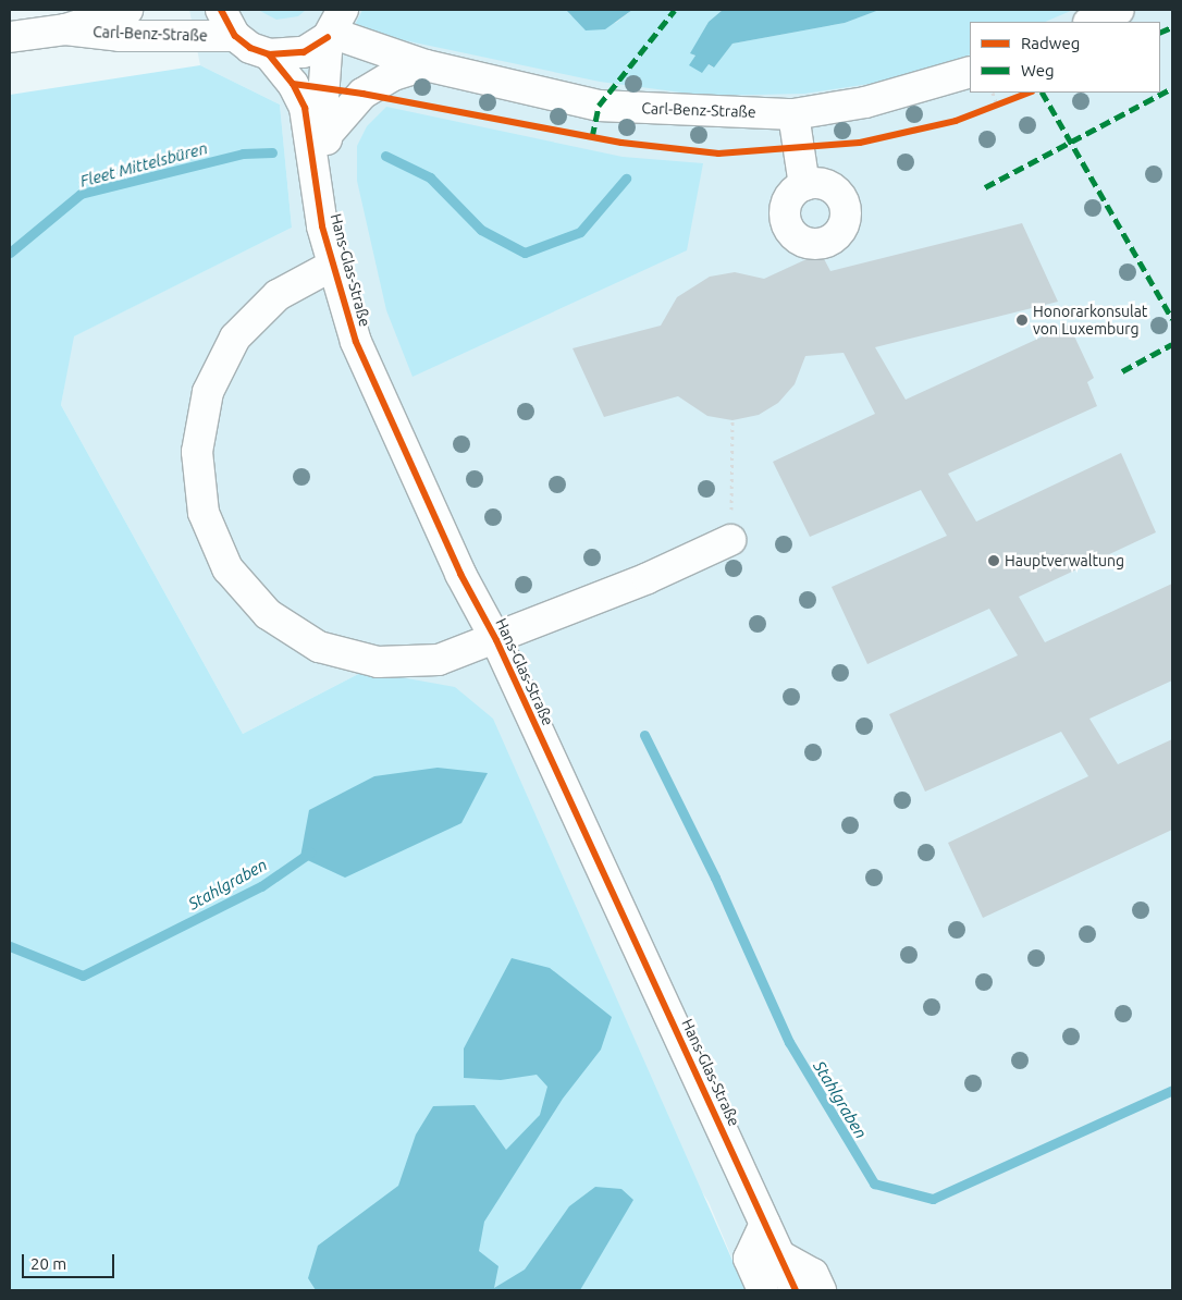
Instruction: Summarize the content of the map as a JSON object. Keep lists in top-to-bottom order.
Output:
{
  "streets": {
    "street": ["Carl-Benz-Straße", "Hans-Glas-Straße"]
  },
  "crossings": [
    ["Carl-Benz-Straße", "Hans-Glas-Straße"]
  ],
  "water": ["Fleet Mittelsbüren", "Stahlgraben"],
  "places": ["Honorarkonsulat von Luxemburg", "Hauptverwaltung"],
  "legend": ["Radweg", "Weg"],
  "scale_bar": "20 m"
}
